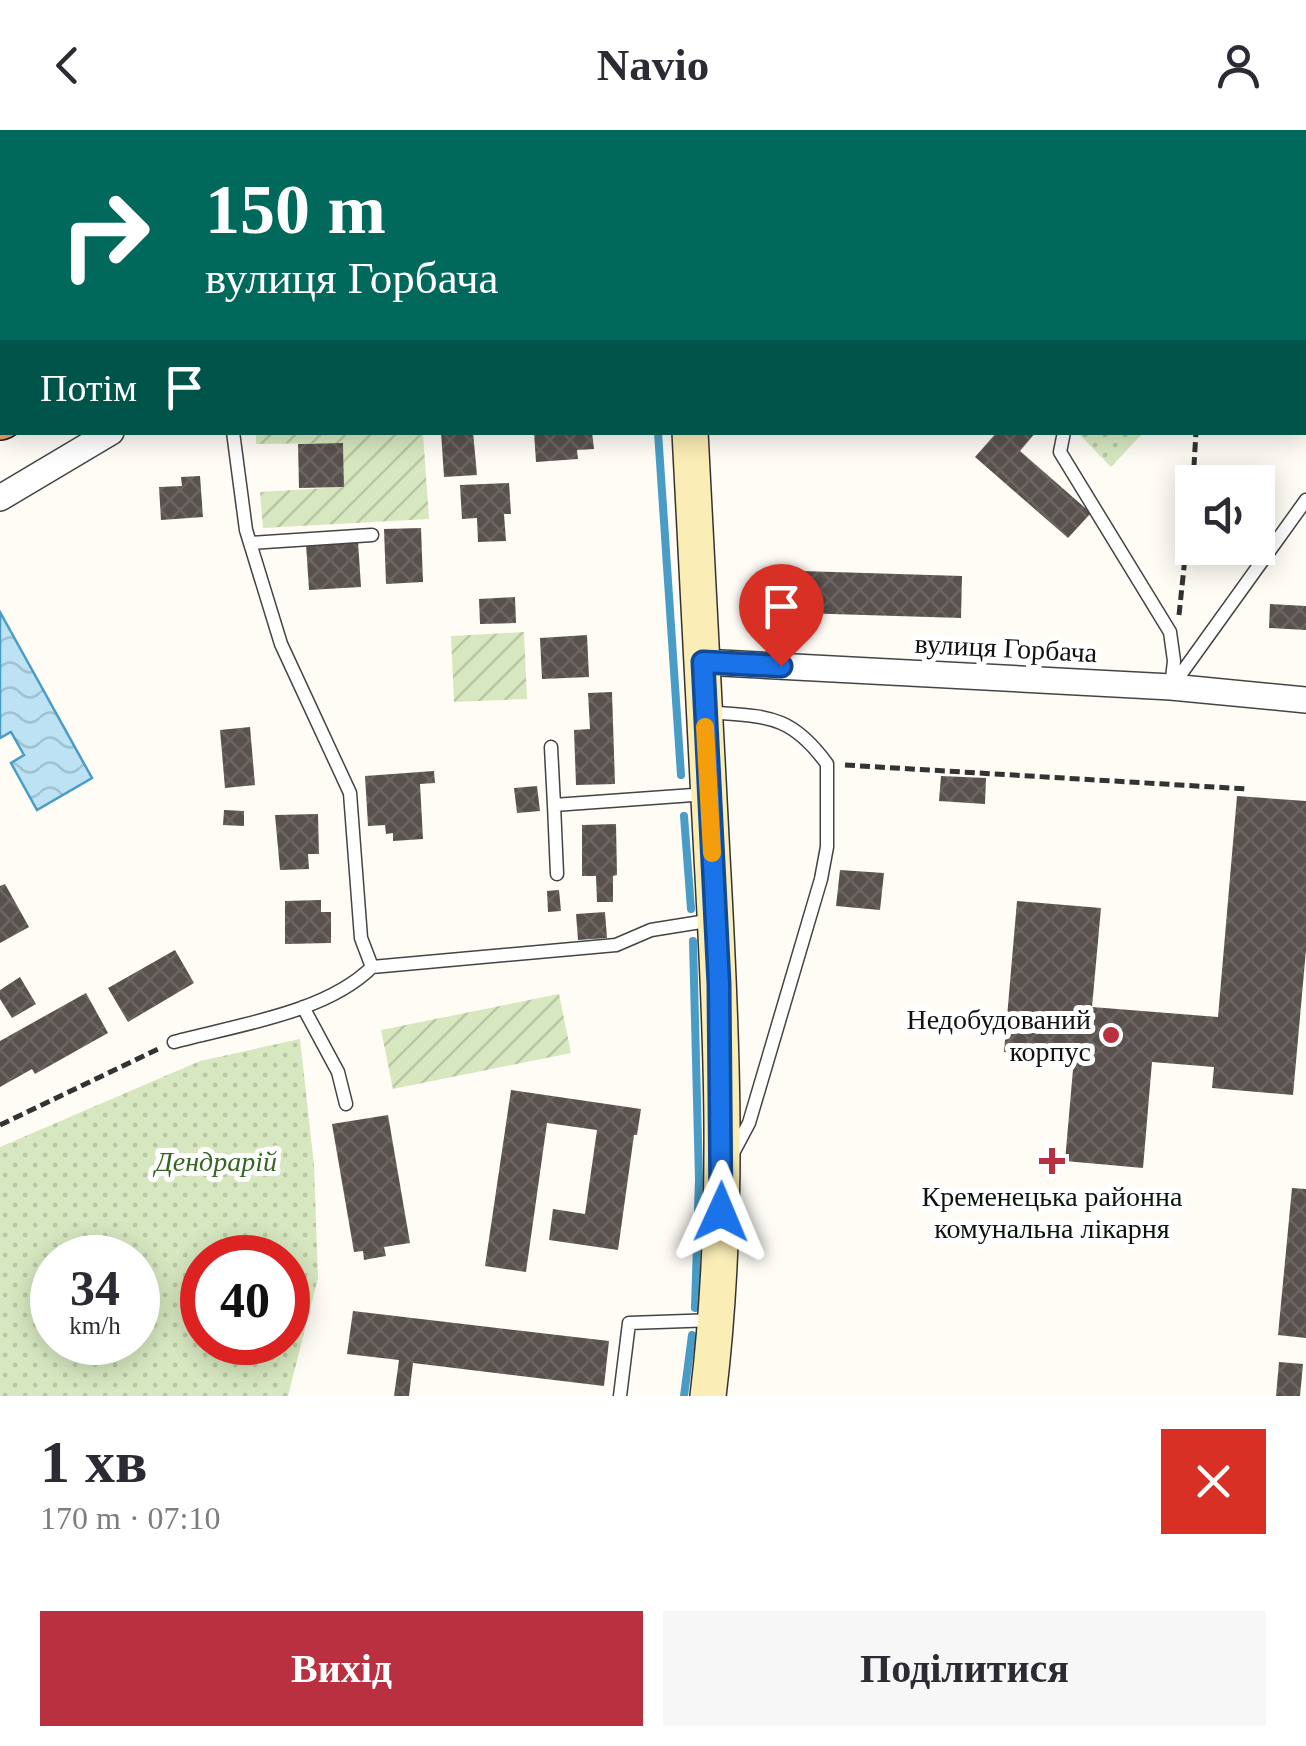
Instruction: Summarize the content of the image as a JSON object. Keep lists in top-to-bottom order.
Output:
{
  "streets": {
    "street": ["вулиця Горбача"]
  },
  "parks": ["Дендрарій"],
  "places": {
    "other": ["Недобудований корпус"],
    "health": ["Кременецька районна комунальна лікарня"]
  },
  "page": {
    "header": "Navio",
    "turn": ["150 m", "вулиця Горбача"],
    "then": "Потім",
    "speed": "34 km/h",
    "limit": "40",
    "heading": ["1 хв", "170 m · 07:10"],
    "buttons": ["Вихід", "Поділитися"]
  }
}
